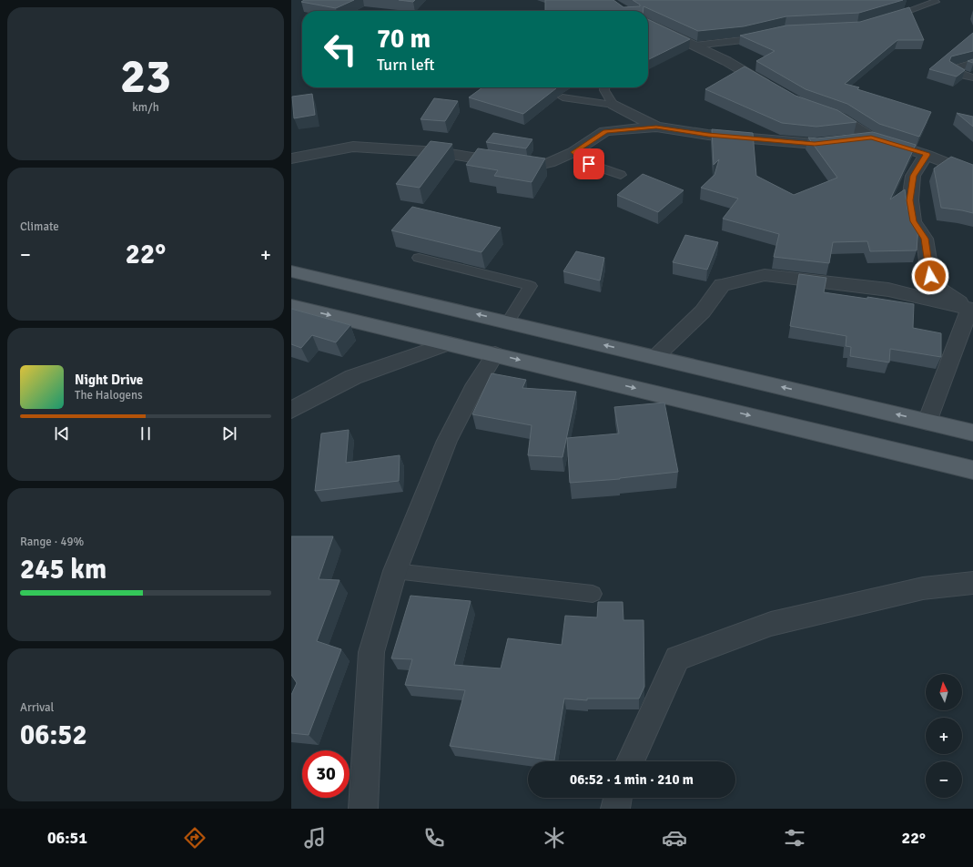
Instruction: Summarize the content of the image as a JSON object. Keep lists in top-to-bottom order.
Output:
{
  "north": "top",
  "page": {
    "tile": [
      ["23", "km/h"],
      "Climate",
      ["Range · 49%", "245 km"],
      ["Arrival", "06:52"]
    ],
    "turn": ["70 m", "Turn left"],
    "heat": ["−", "22°", "+"],
    "song": ["Night Drive", "The Halogens"],
    "map_buttons": ["+", "−"],
    "limit": "30",
    "trip": "06:52 · 1 min · 210 m",
    "tabs": ["06:51", "22°"]
  }
}
